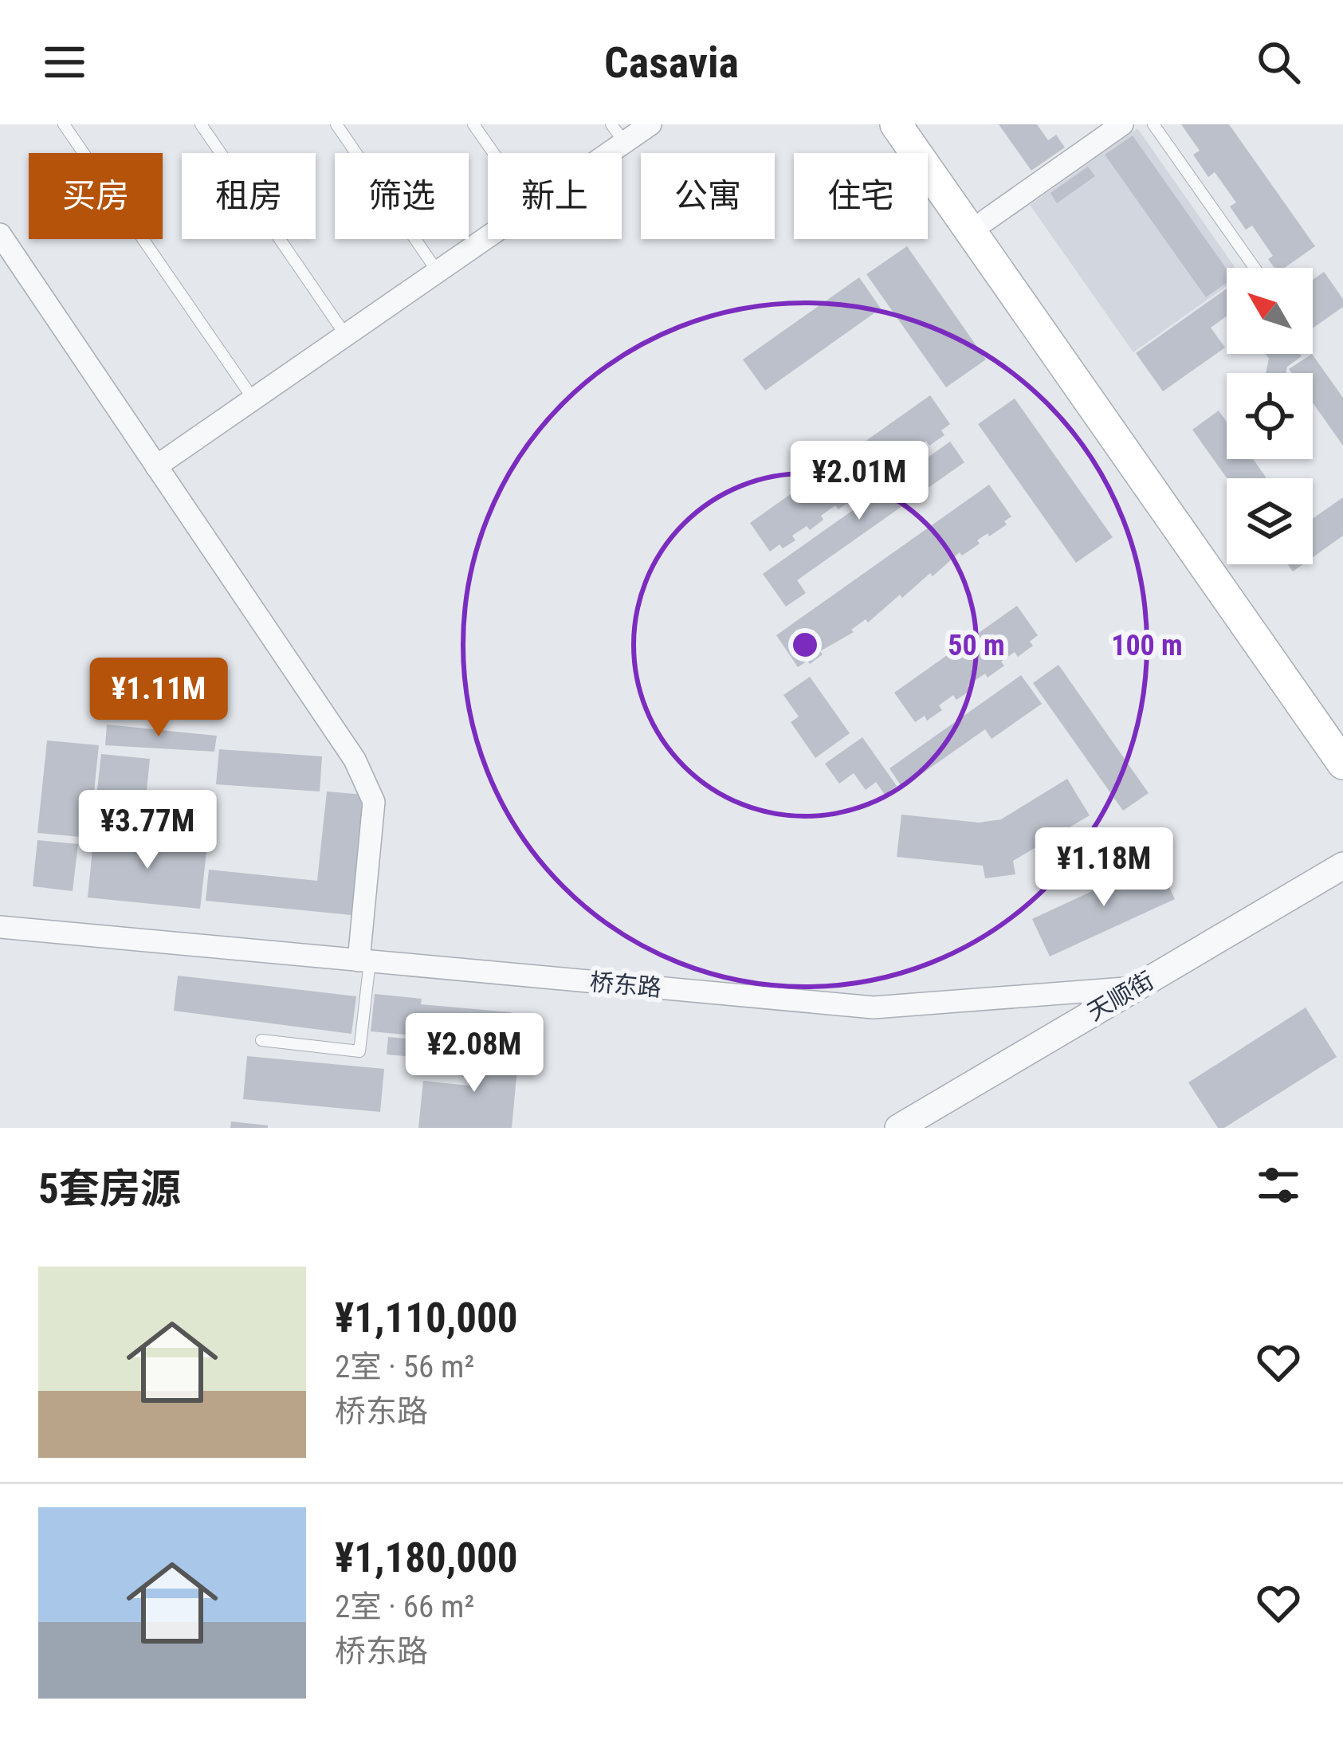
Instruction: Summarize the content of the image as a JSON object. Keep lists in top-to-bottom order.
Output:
{
  "streets": {
    "street": ["桥东路", "天顺街"]
  },
  "crossings": [
    ["桥东路", "天顺街"]
  ],
  "north": "top left",
  "page": {
    "header": "Casavia",
    "chip": [
      "买房",
      "租房",
      "筛选",
      "新上",
      "公寓",
      "住宅"
    ],
    "price": [
      "¥2.01M",
      "¥1.11M",
      "¥3.77M",
      "¥1.18M",
      "¥2.08M"
    ],
    "heading": "5套房源",
    "list": [
      {
        "name": "¥1,110,000",
        "note": "2室 · 56 m² · 桥东路"
      },
      {
        "name": "¥1,180,000",
        "note": "2室 · 66 m² · 桥东路"
      }
    ]
  },
  "rings": ["50 m", "100 m"]
}
